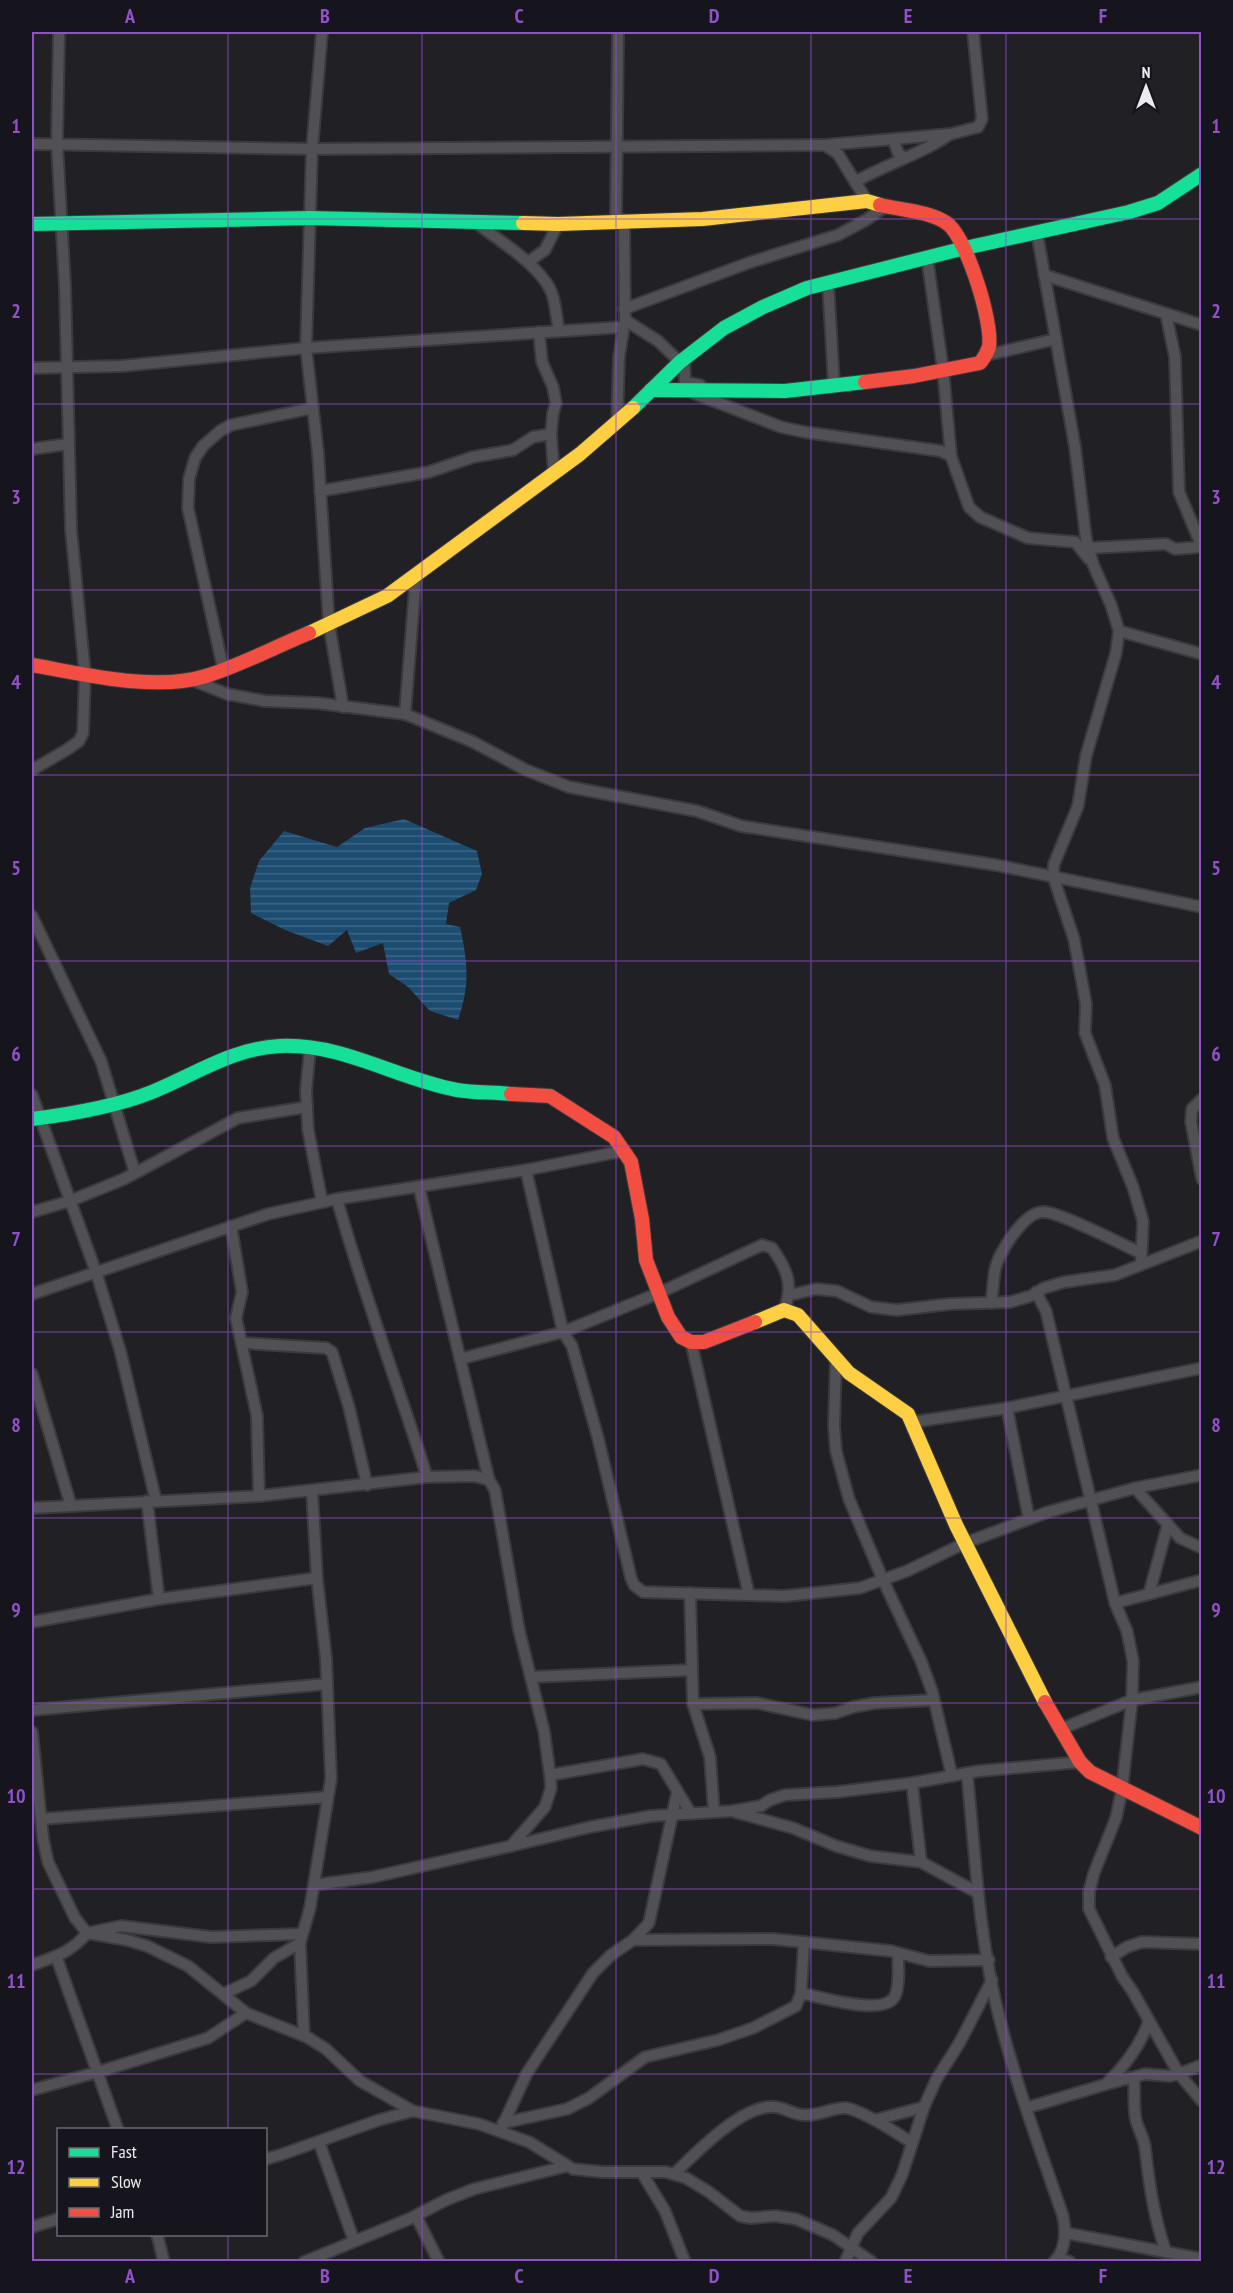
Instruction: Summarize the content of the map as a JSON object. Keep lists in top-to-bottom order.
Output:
{
  "legend": ["Fast", "Slow", "Jam"],
  "north": "top",
  "grid": {
    "columns": [
      "A",
      "B",
      "C",
      "D",
      "E",
      "F"
    ],
    "rows": [
      "1",
      "2",
      "3",
      "4",
      "5",
      "6",
      "7",
      "8",
      "9",
      "10",
      "11",
      "12"
    ]
  }
}
